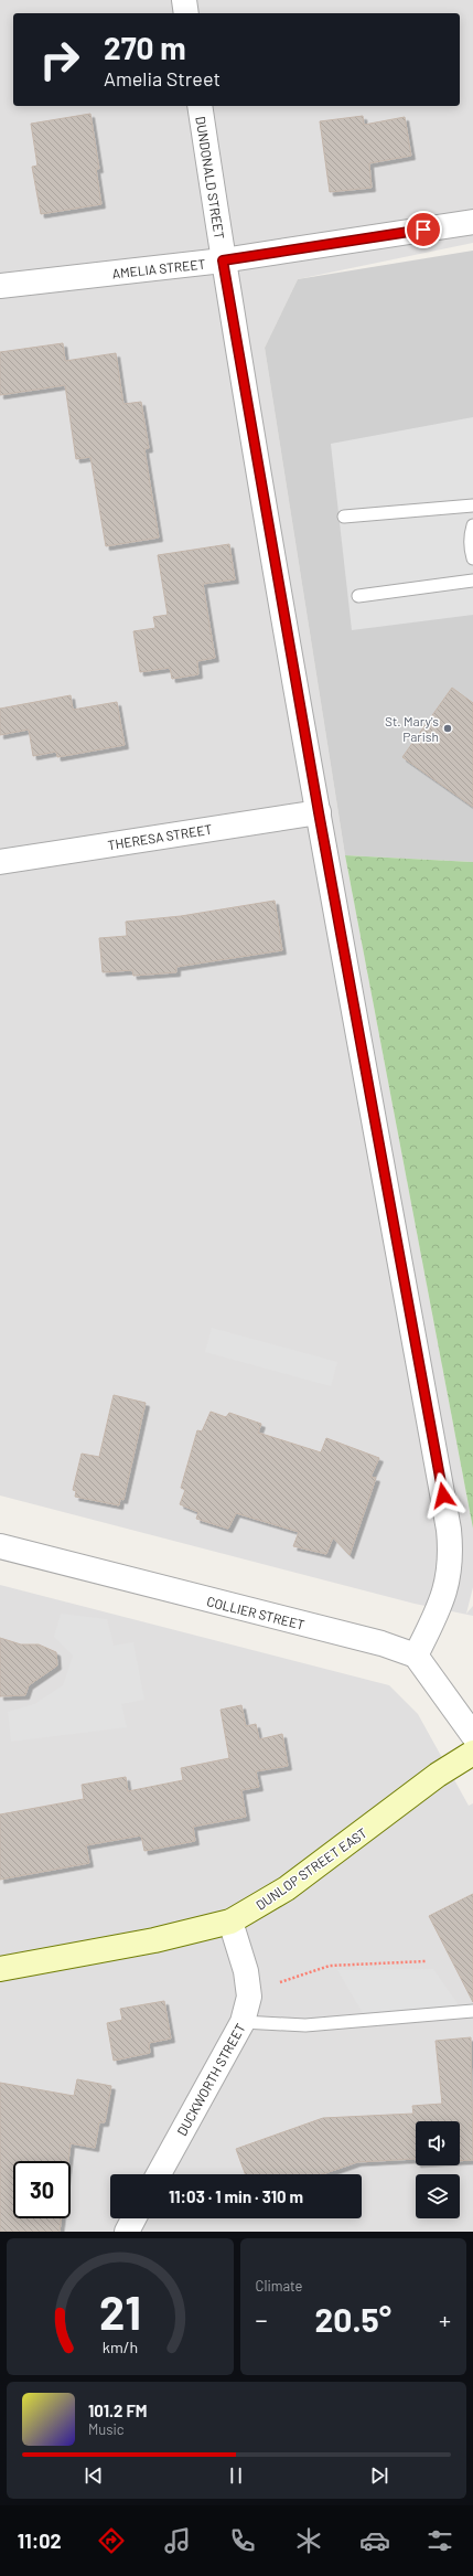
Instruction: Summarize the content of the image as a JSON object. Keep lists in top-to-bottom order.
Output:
{
  "streets": {
    "main road": ["DUNLOP STREET EAST"],
    "street": [
      "DUNDONALD STREET",
      "AMELIA STREET",
      "THERESA STREET",
      "COLLIER STREET",
      "DUCKWORTH STREET"
    ]
  },
  "crossings": [
    ["DUNDONALD STREET", "AMELIA STREET"],
    ["DUNDONALD STREET", "THERESA STREET"],
    ["DUNDONALD STREET", "COLLIER STREET"],
    ["DUNLOP STREET EAST", "DUCKWORTH STREET"]
  ],
  "places": ["St. Mary's Parish"],
  "page": {
    "turn": ["270 m", "Amelia Street"],
    "limit": "30",
    "trip": "11:03 · 1 min · 310 m",
    "tile": "Climate",
    "heat": ["−", "20.5°", "+"],
    "song": ["101.2 FM", "Music"],
    "tabs": "11:02",
    "gauge": ["21", "km/h"]
  }
}
